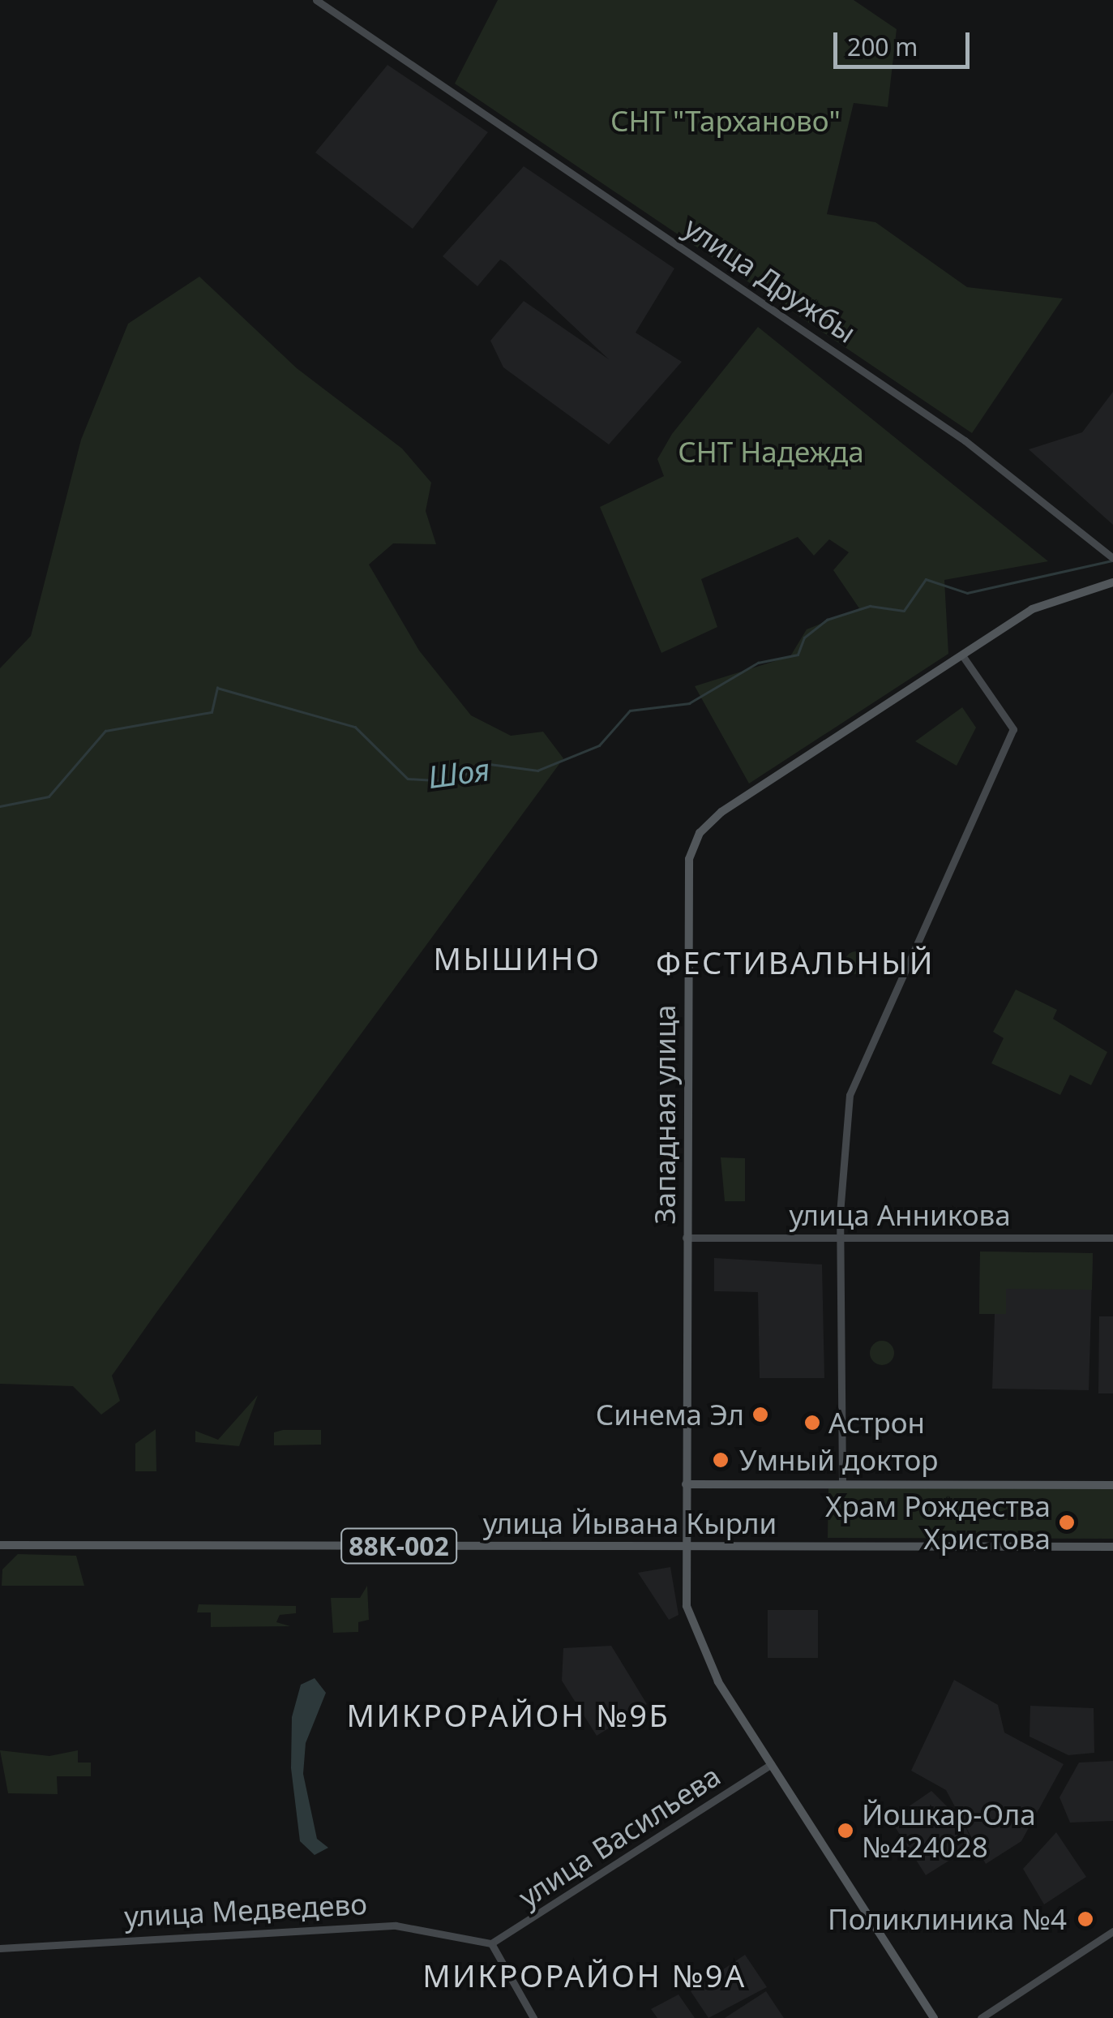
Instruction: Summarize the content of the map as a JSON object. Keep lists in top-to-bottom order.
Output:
{
  "streets": {
    "main road": ["Западная улица", "улица Йывана Кырли", "88К-002"],
    "street": [
      "улица Дружбы",
      "улица Анникова",
      "улица Васильева",
      "улица Медведево"
    ]
  },
  "crossings": [
    ["Западная улица", "улица Анникова"],
    ["Западная улица", "улица Йывана Кырли"],
    ["Западная улица", "улица Васильева"],
    ["улица Васильева", "улица Медведево"]
  ],
  "districts": [
    "МЫШИНО",
    "ФЕСТИВАЛЬНЫЙ",
    "МИКРОРАЙОН №9Б",
    "МИКРОРАЙОН №9А"
  ],
  "water": ["Шоя"],
  "parks": ["СНТ \"Тарханово\"", "СНТ Надежда"],
  "places": [
    "Синема Эл",
    "Астрон",
    "Умный доктор",
    "Храм Рождества Христова",
    "Йошкар-Ола №424028",
    "Поликлиника №4"
  ],
  "scale_bar": "200 m"
}
